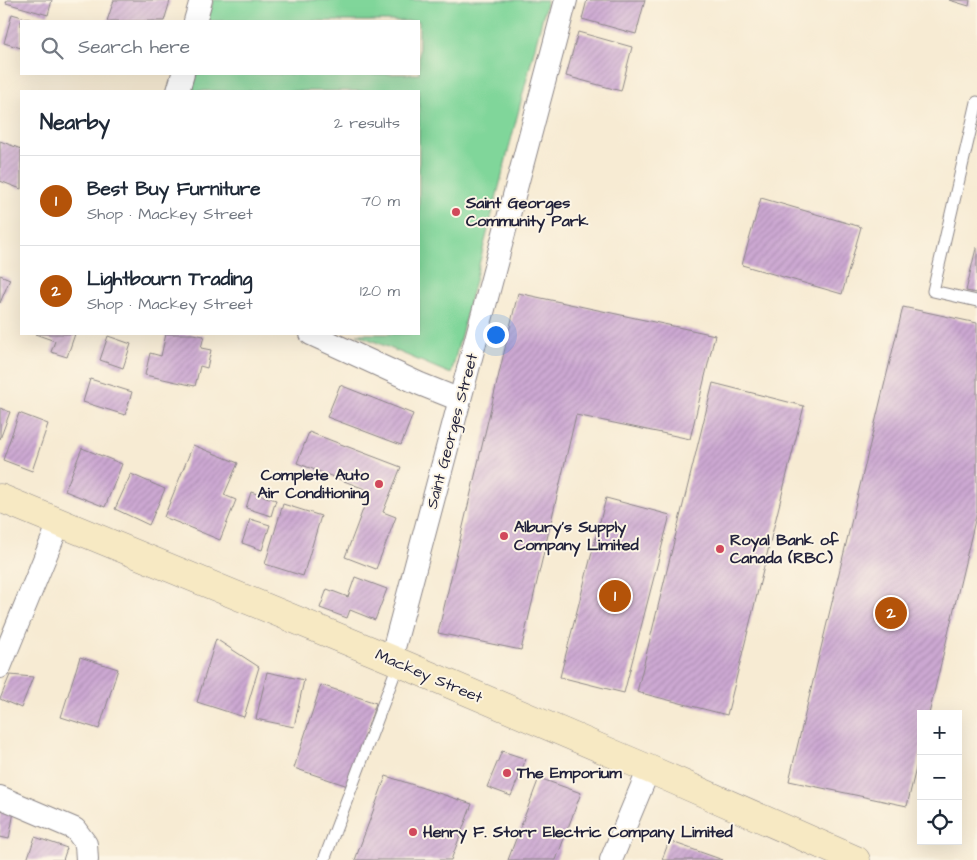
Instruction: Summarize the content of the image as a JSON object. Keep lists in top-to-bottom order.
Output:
{
  "streets": {
    "main road": ["Mackey Street"],
    "street": ["Saint Georges Street"]
  },
  "crossings": [
    ["Saint Georges Street", "Mackey Street"]
  ],
  "places": [
    "Saint Georges Community Park",
    "Complete Auto Air Conditioning",
    "Albury's Supply Company Limited",
    "Royal Bank of Canada (RBC)",
    "The Emporium",
    "Henry F. Storr Electric Company Limited"
  ],
  "page": {
    "search": "Search here",
    "heading": ["Nearby", "2 results"],
    "list": [
      {
        "mark": "1",
        "name": "Best Buy Furniture",
        "note": "Shop · Mackey Street",
        "value": "70 m"
      },
      {
        "mark": "2",
        "name": "Lightbourn Trading",
        "note": "Shop · Mackey Street",
        "value": "120 m"
      }
    ],
    "pins": ["1", "2"],
    "map_buttons": ["+", "−"]
  }
}
